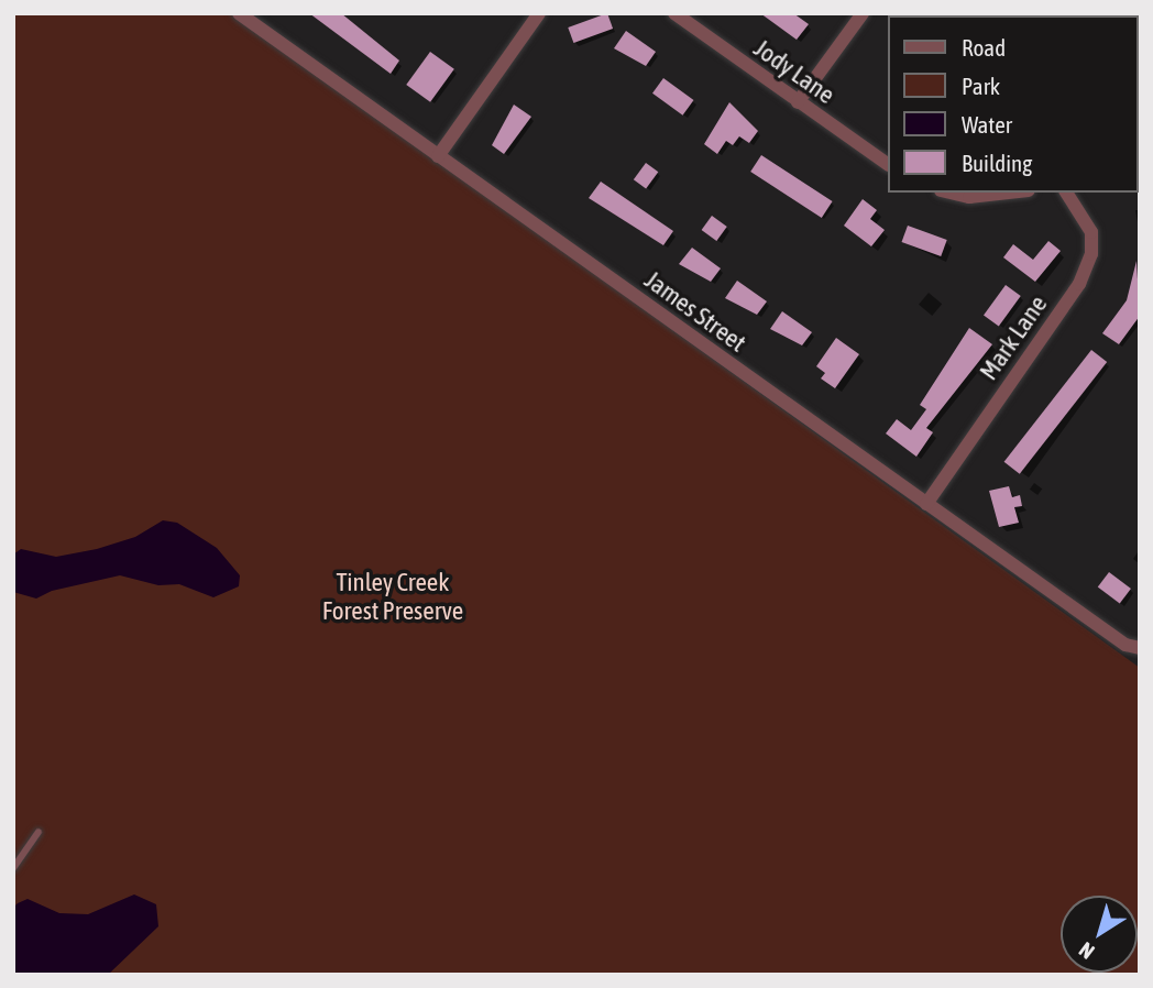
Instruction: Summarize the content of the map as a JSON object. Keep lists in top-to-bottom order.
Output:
{
  "streets": {
    "street": ["Jody Lane", "James Street", "Mark Lane"]
  },
  "crossings": [
    ["James Street", "Mark Lane"]
  ],
  "parks": ["Tinley Creek Forest Preserve"],
  "legend": [
    "Road",
    "Park",
    "Water",
    "Building"
  ],
  "north": "bottom left"
}
